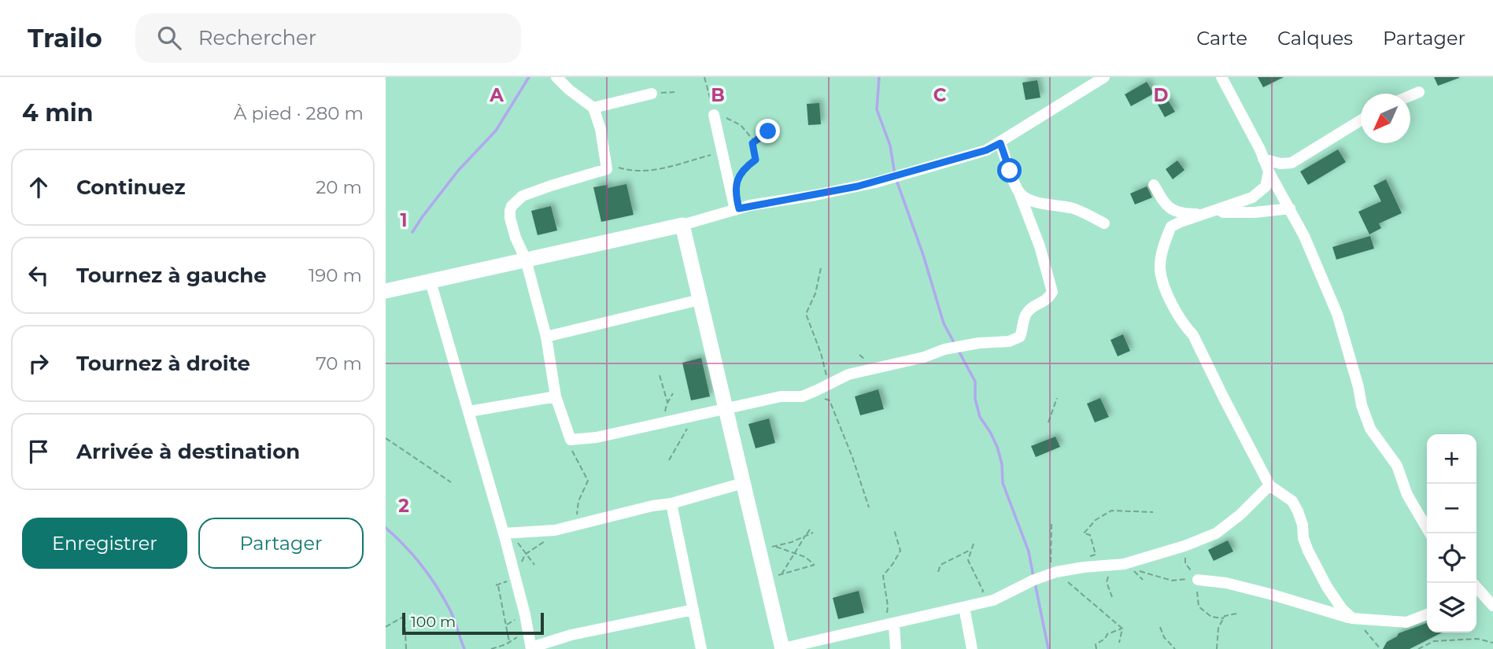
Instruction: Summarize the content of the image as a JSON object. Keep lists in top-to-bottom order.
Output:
{
  "scale_bar": "100 m",
  "north": "bottom left",
  "page": {
    "header": "Trailo",
    "search": "Rechercher",
    "nav": ["Carte", "Calques", "Partager"],
    "heading": ["4 min", "À pied · 280 m"],
    "list": [
      ["Continuez", "20 m"],
      ["Tournez à gauche", "190 m"],
      ["Tournez à droite", "70 m"],
      "Arrivée à destination"
    ],
    "map_buttons": ["+", "−"],
    "buttons": ["Enregistrer", "Partager"],
    "scale": "100 m"
  },
  "grid": {
    "columns": [
      "A",
      "B",
      "C",
      "D"
    ],
    "rows": ["1", "2"]
  }
}
